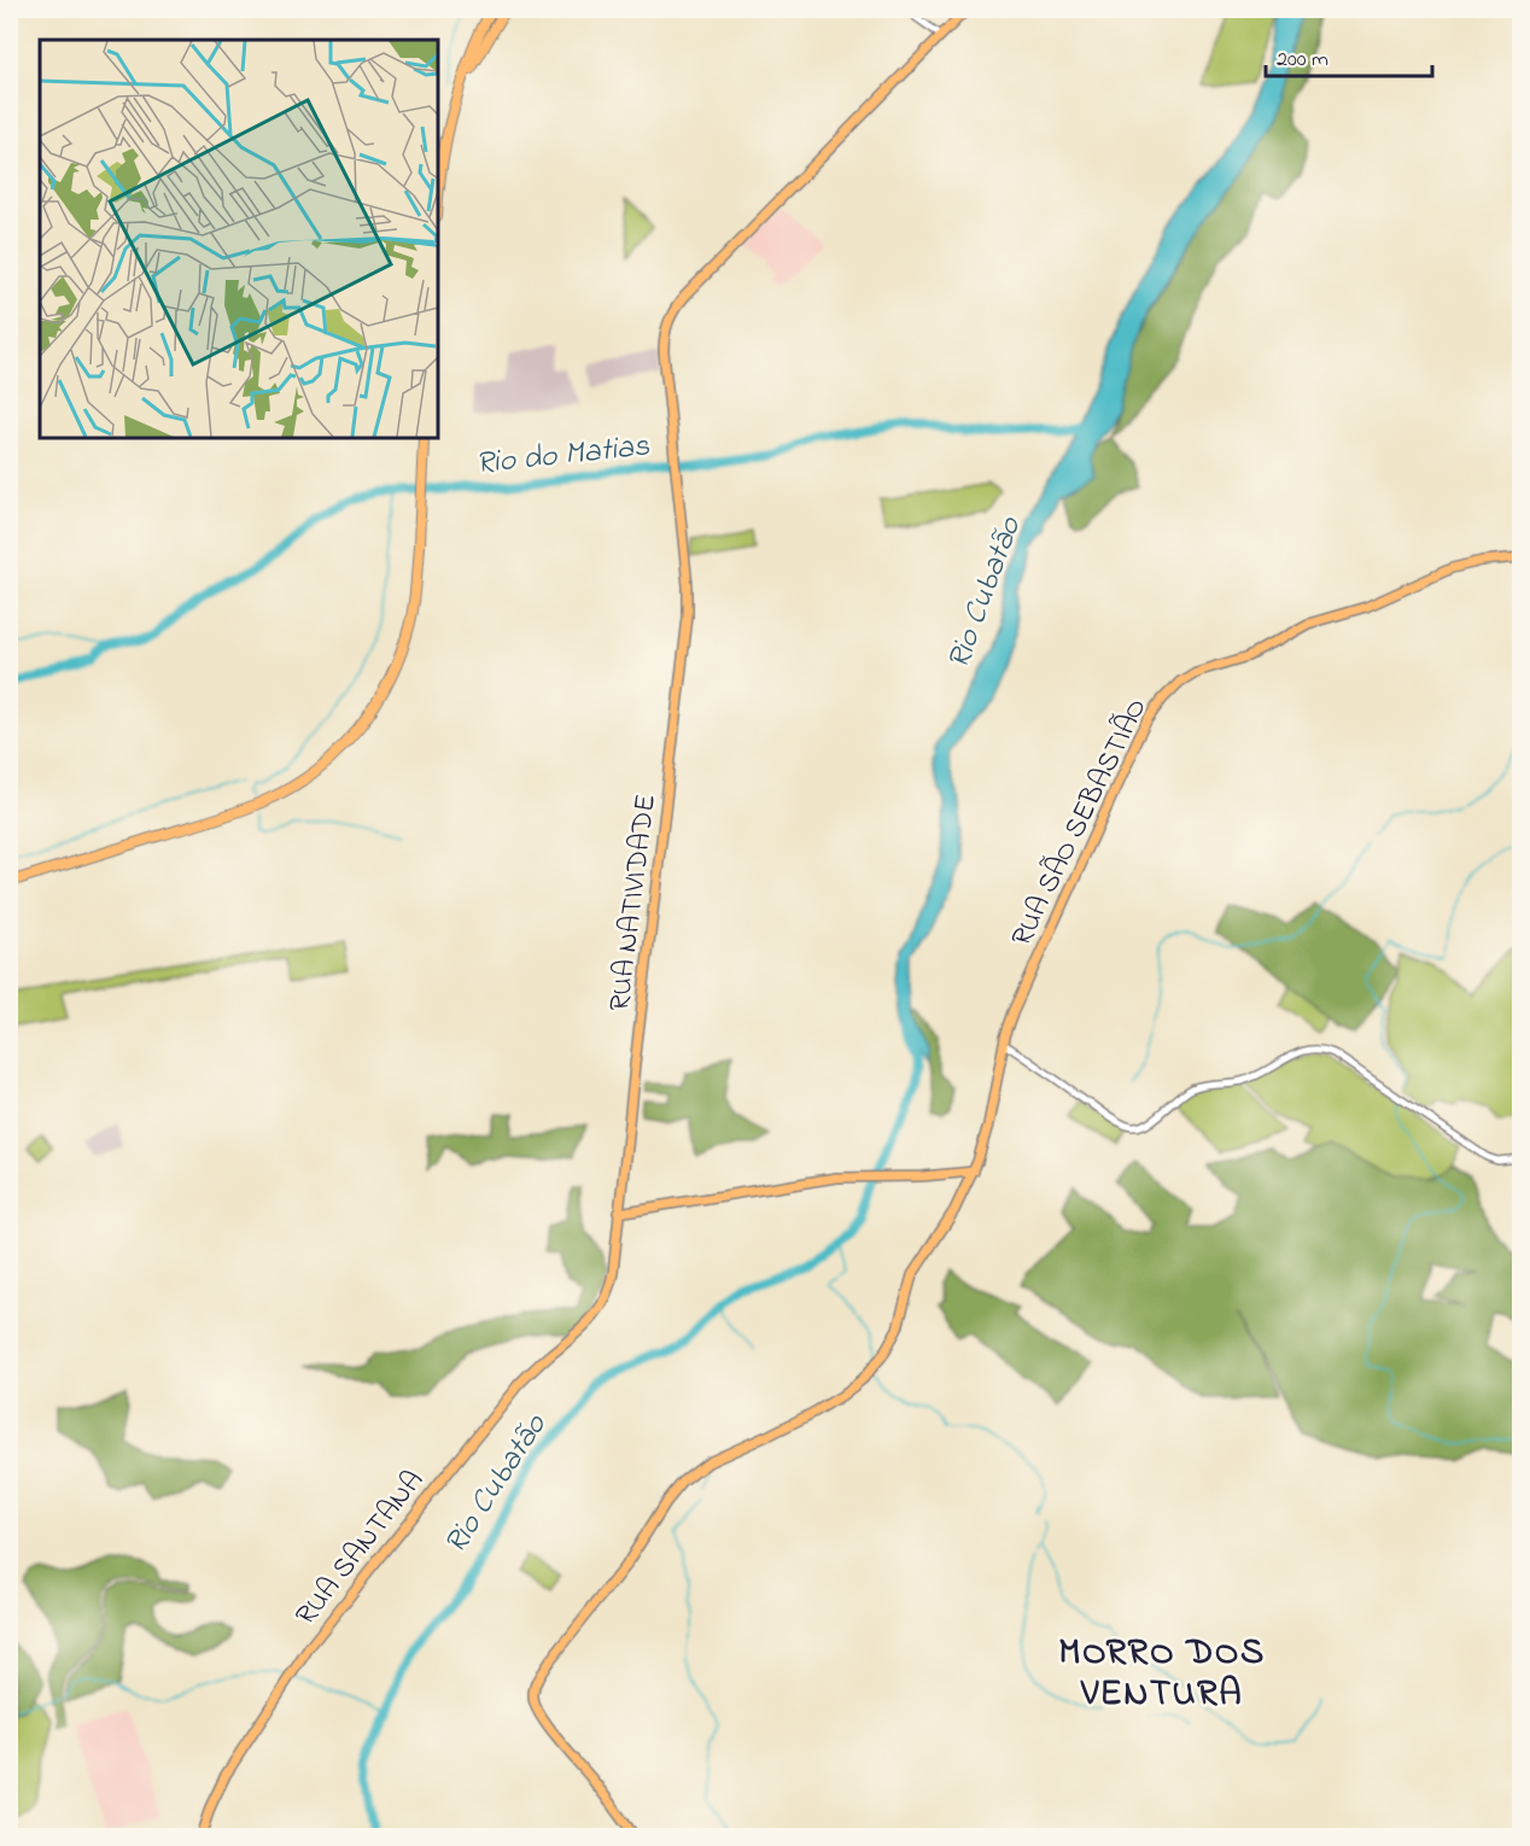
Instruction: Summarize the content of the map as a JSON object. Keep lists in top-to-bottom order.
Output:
{
  "streets": {
    "main road": ["RUA SÃO SEBASTIÃO", "RUA NATIVIDADE", "RUA SANTANA"]
  },
  "crossings": [
    ["RUA NATIVIDADE", "RUA SANTANA"]
  ],
  "districts": ["MORRO DOS VENTURA"],
  "water": ["Rio do Matias", "Rio Cubatão"],
  "scale_bar": "200 m"
}
